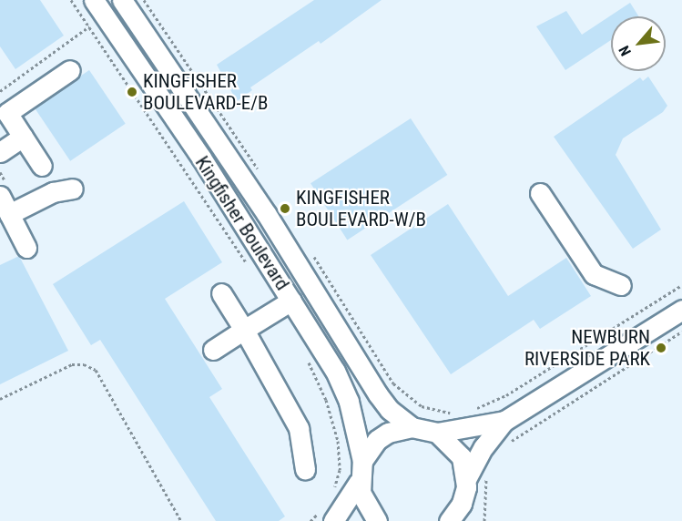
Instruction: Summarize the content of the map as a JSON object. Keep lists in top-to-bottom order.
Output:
{
  "streets": {
    "street": ["Kingfisher Boulevard"]
  },
  "places": ["KINGFISHER BOULEVARD-E/B", "KINGFISHER BOULEVARD-W/B", "NEWBURN RIVERSIDE PARK"],
  "north": "bottom left"
}
